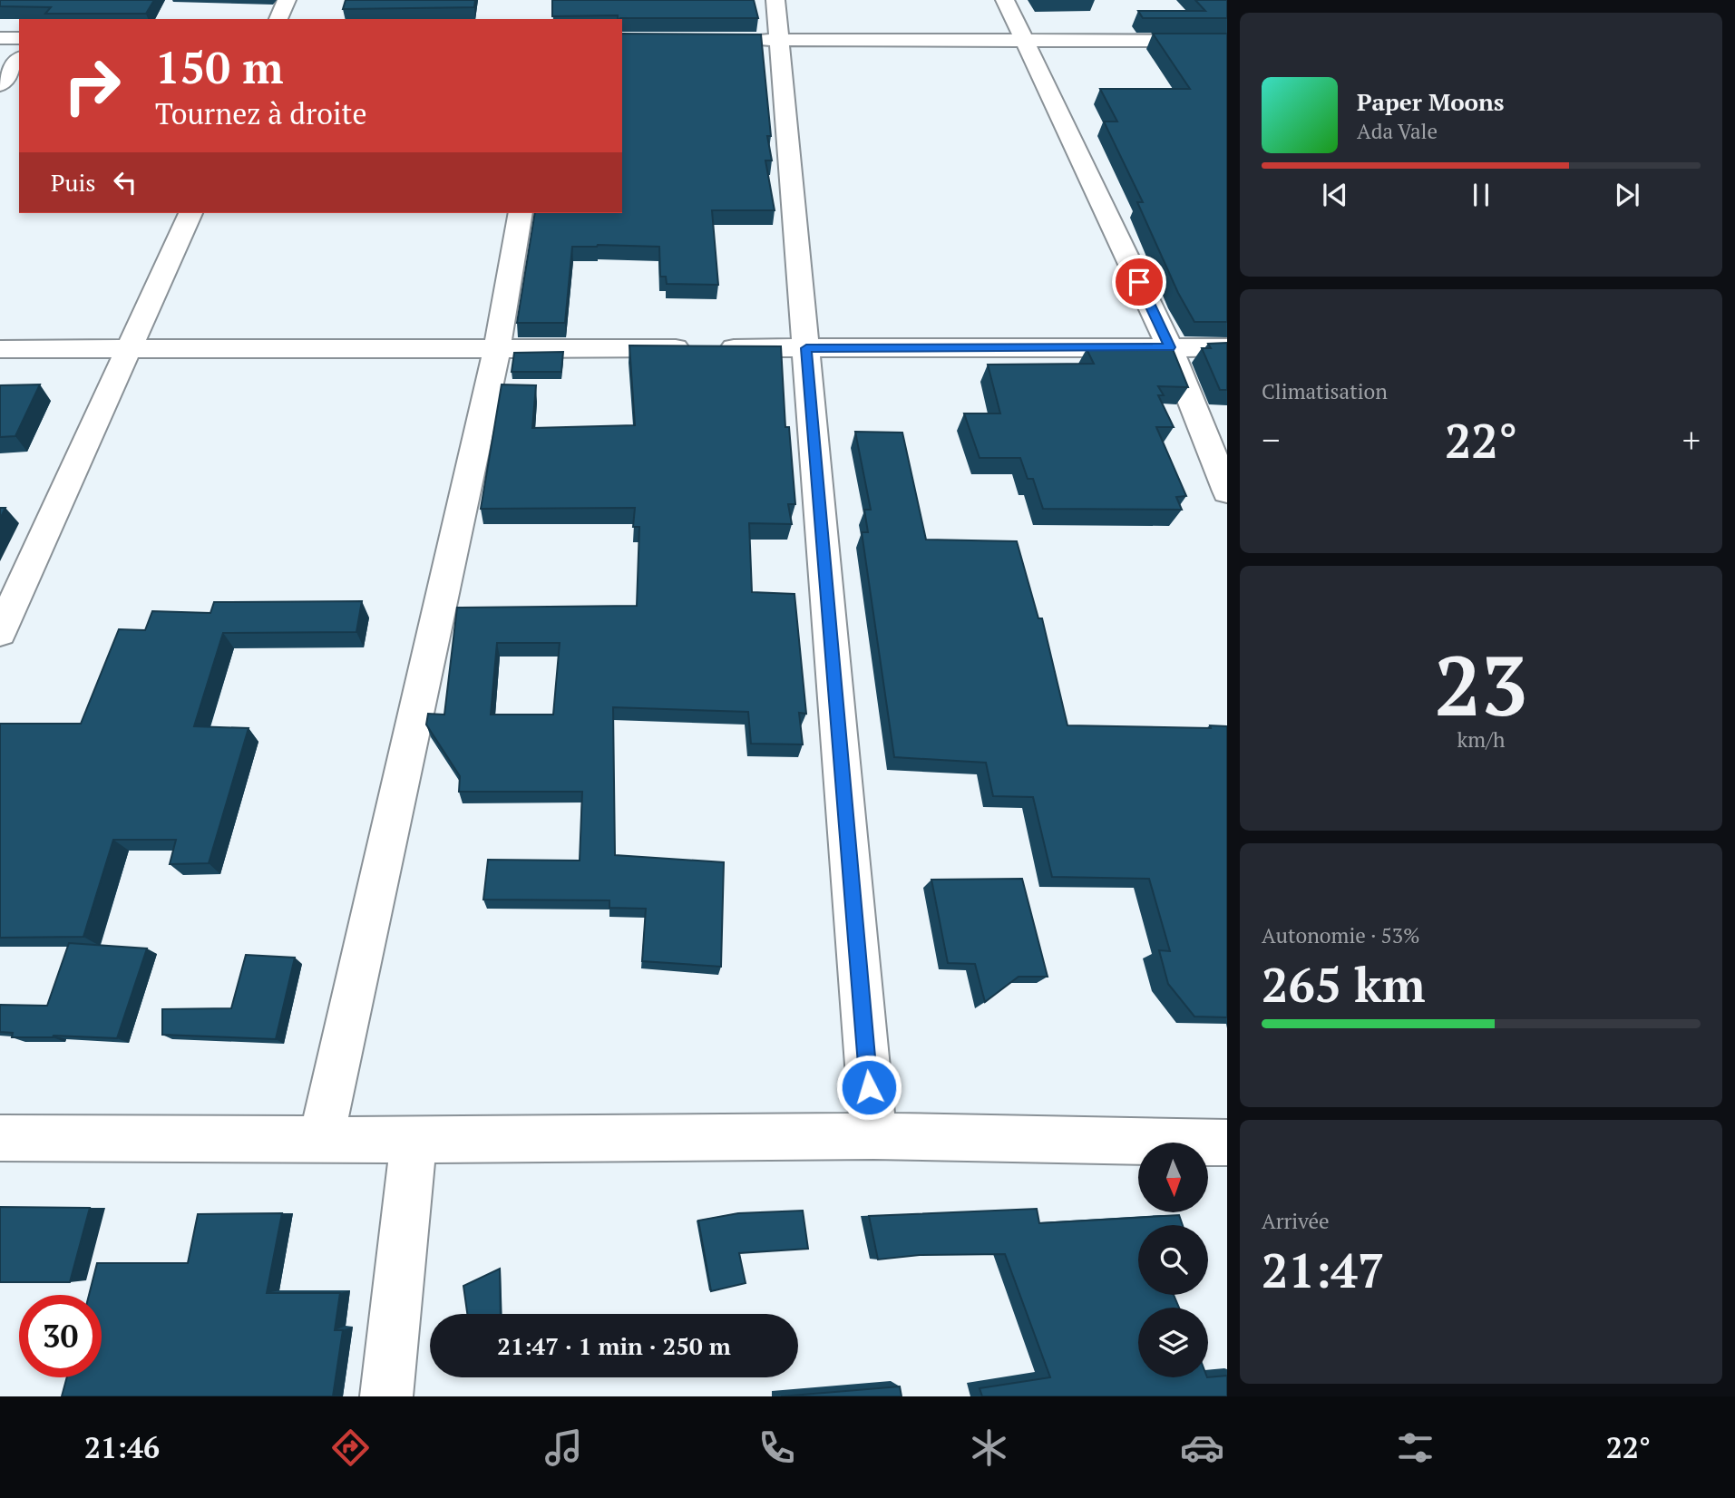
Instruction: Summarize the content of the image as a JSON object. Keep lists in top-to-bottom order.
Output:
{
  "north": "bottom",
  "page": {
    "turn": ["150 m", "Tournez à droite"],
    "song": ["Paper Moons", "Ada Vale"],
    "then": "Puis",
    "tile": [
      "Climatisation",
      ["23", "km/h"],
      ["Autonomie · 53%", "265 km"],
      ["Arrivée", "21:47"]
    ],
    "heat": ["−", "22°", "+"],
    "limit": "30",
    "trip": "21:47 · 1 min · 250 m",
    "tabs": ["21:46", "22°"]
  }
}
